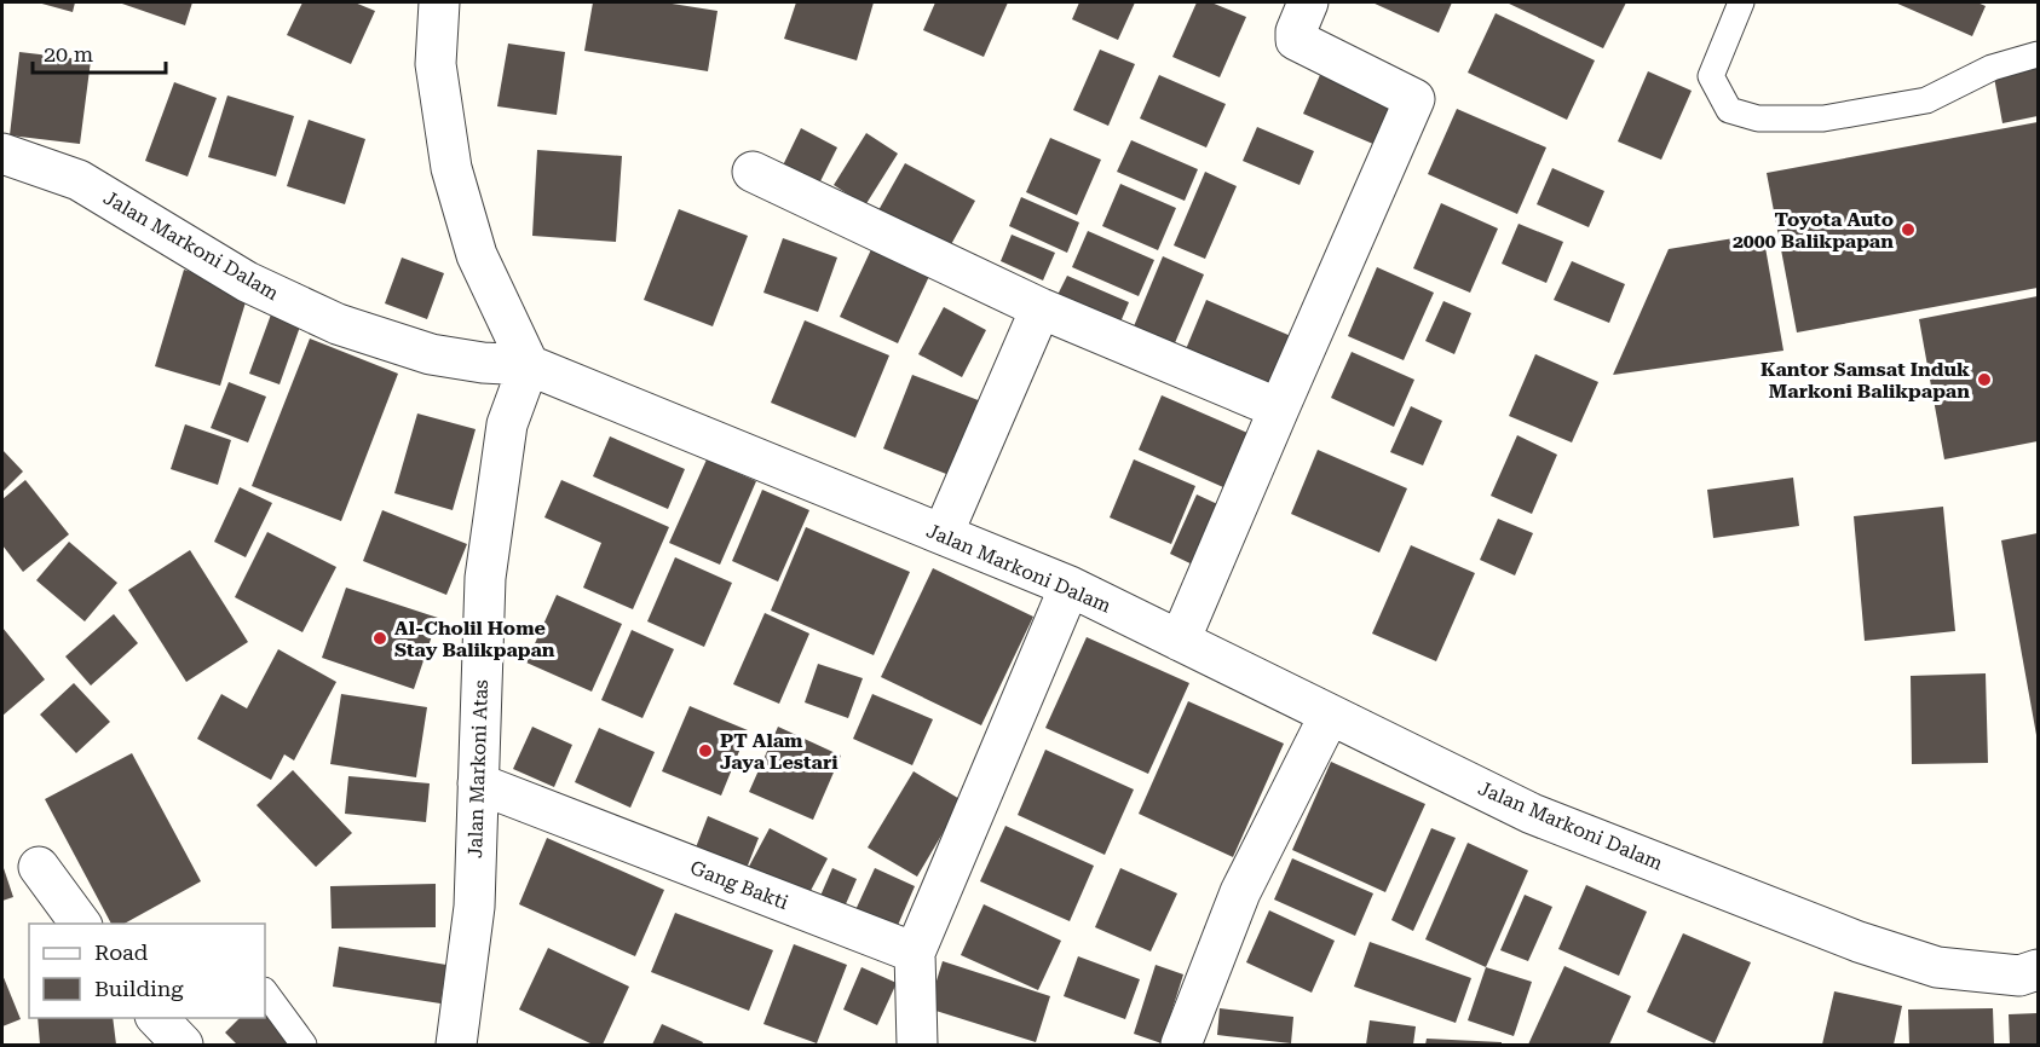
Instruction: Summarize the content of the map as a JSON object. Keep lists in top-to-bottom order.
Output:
{
  "streets": {
    "street": ["Jalan Markoni Dalam", "Jalan Markoni Atas", "Gang Bakti"]
  },
  "crossings": [
    ["Jalan Markoni Dalam", "Jalan Markoni Atas"],
    ["Jalan Markoni Atas", "Gang Bakti"]
  ],
  "places": [
    "Toyota Auto 2000 Balikpapan",
    "Kantor Samsat Induk Markoni Balikpapan",
    "Al-Cholil Home Stay Balikpapan",
    "PT Alam Jaya Lestari"
  ],
  "legend": ["Road", "Building"],
  "scale_bar": "20 m"
}
